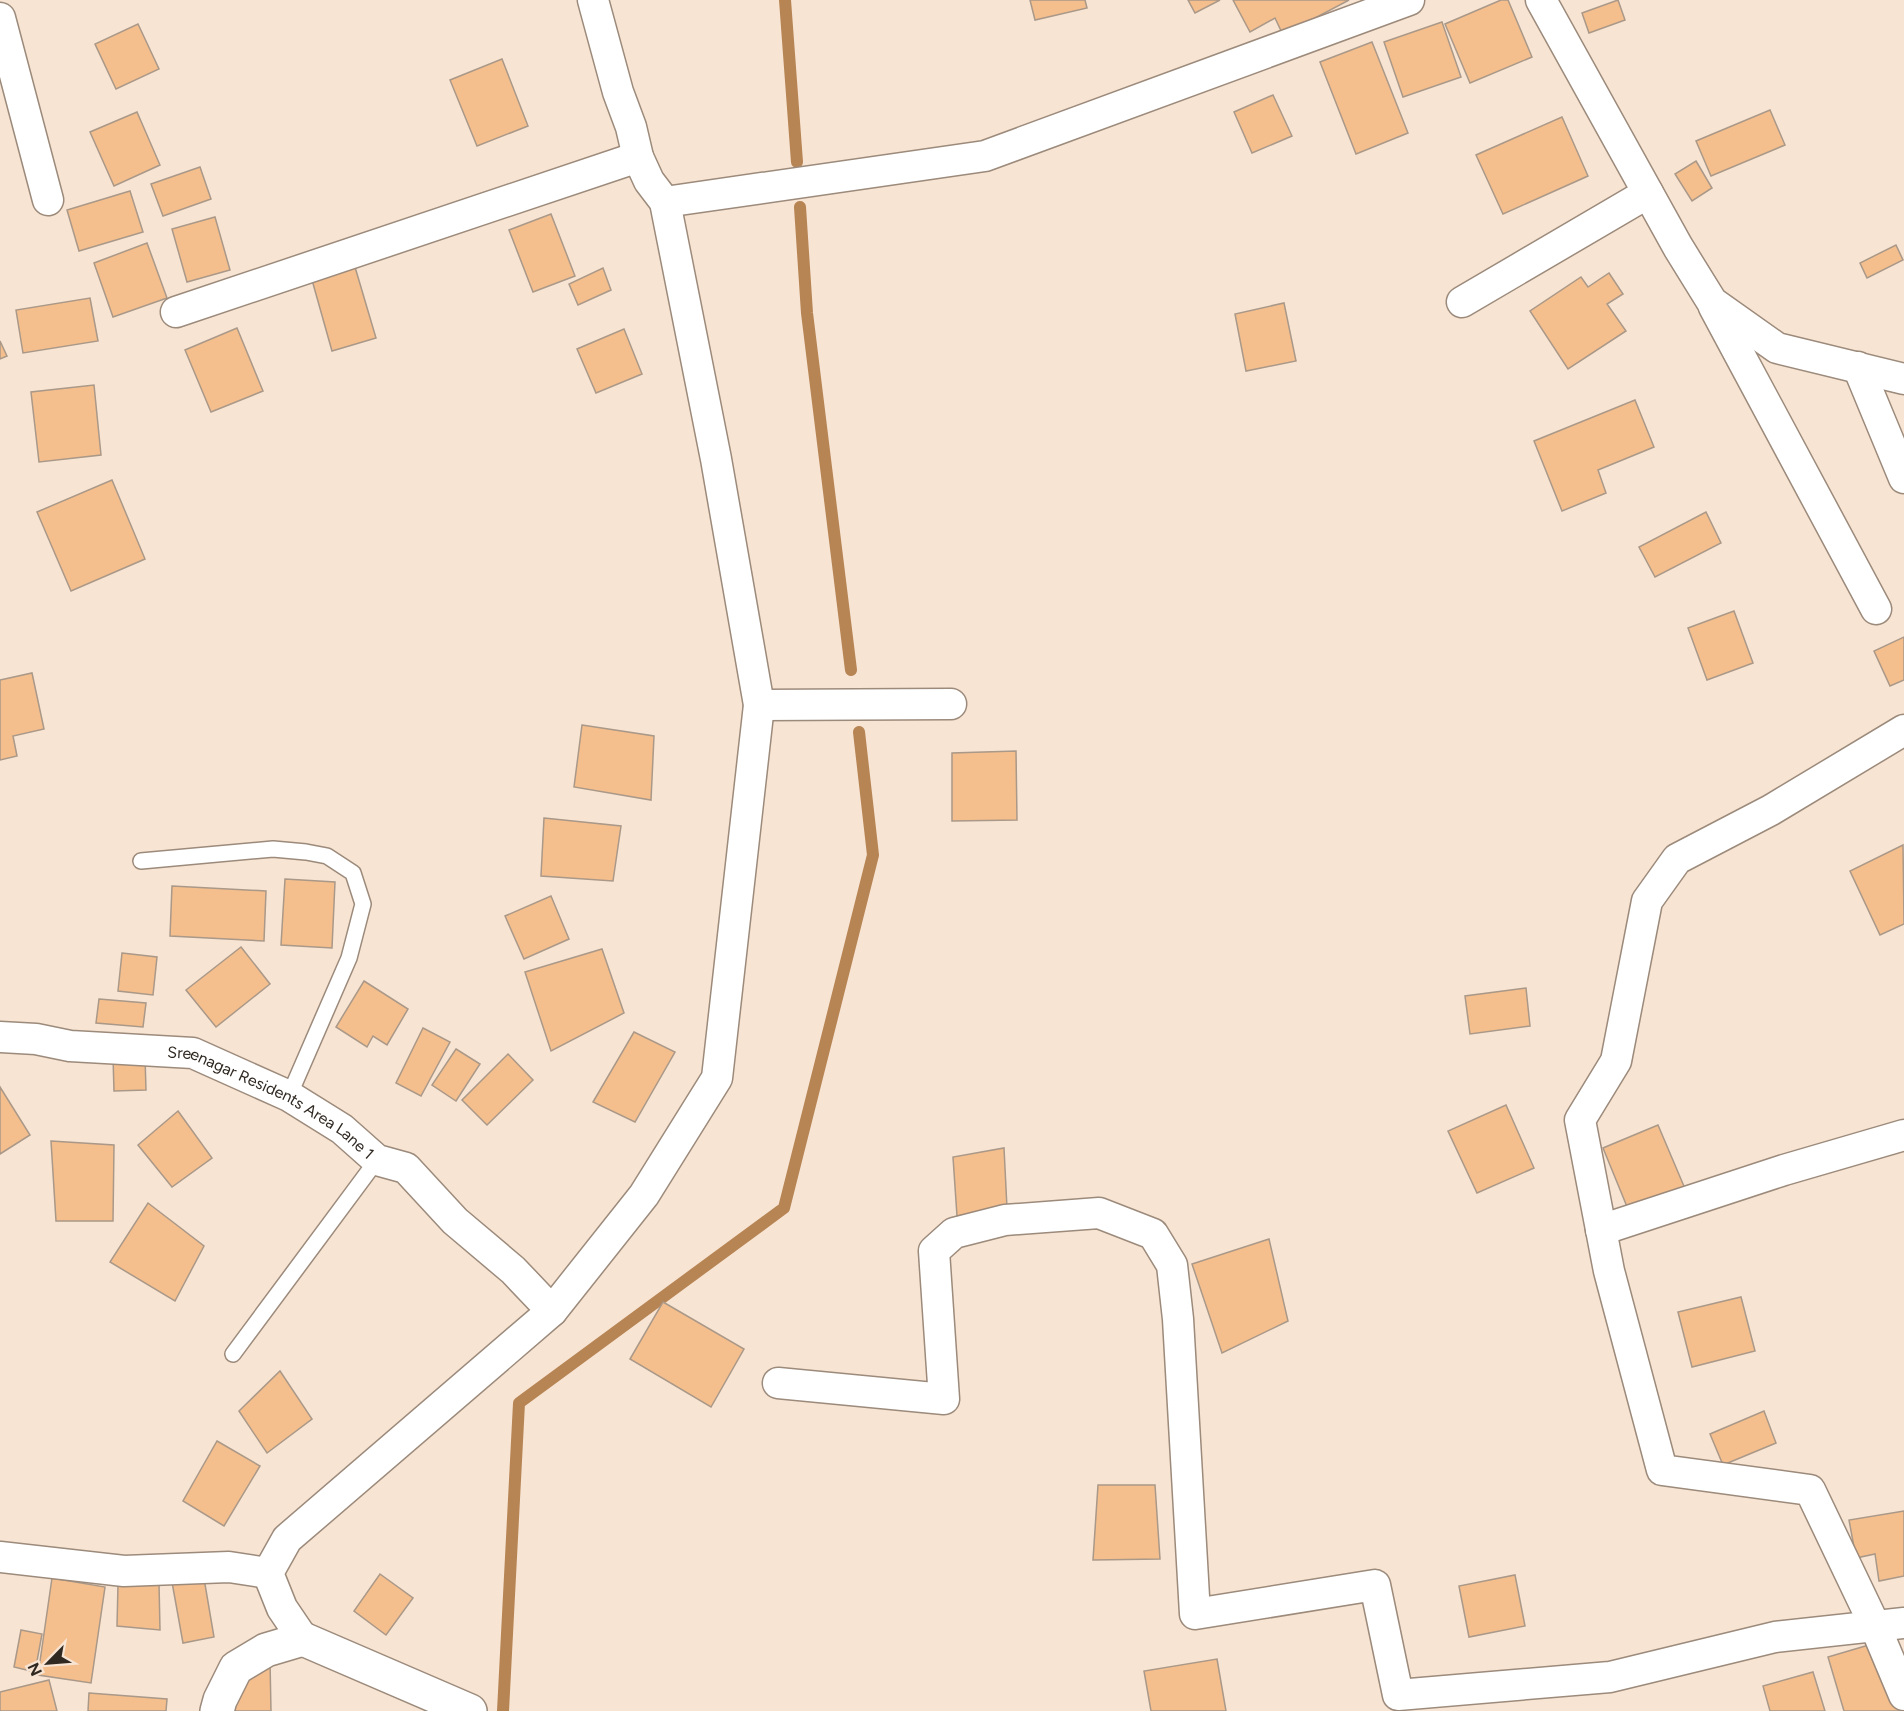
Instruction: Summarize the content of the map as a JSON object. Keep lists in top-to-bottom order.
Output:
{
  "streets": {
    "street": ["Sreenagar Residents Area Lane 1"]
  },
  "north": "bottom left"
}
